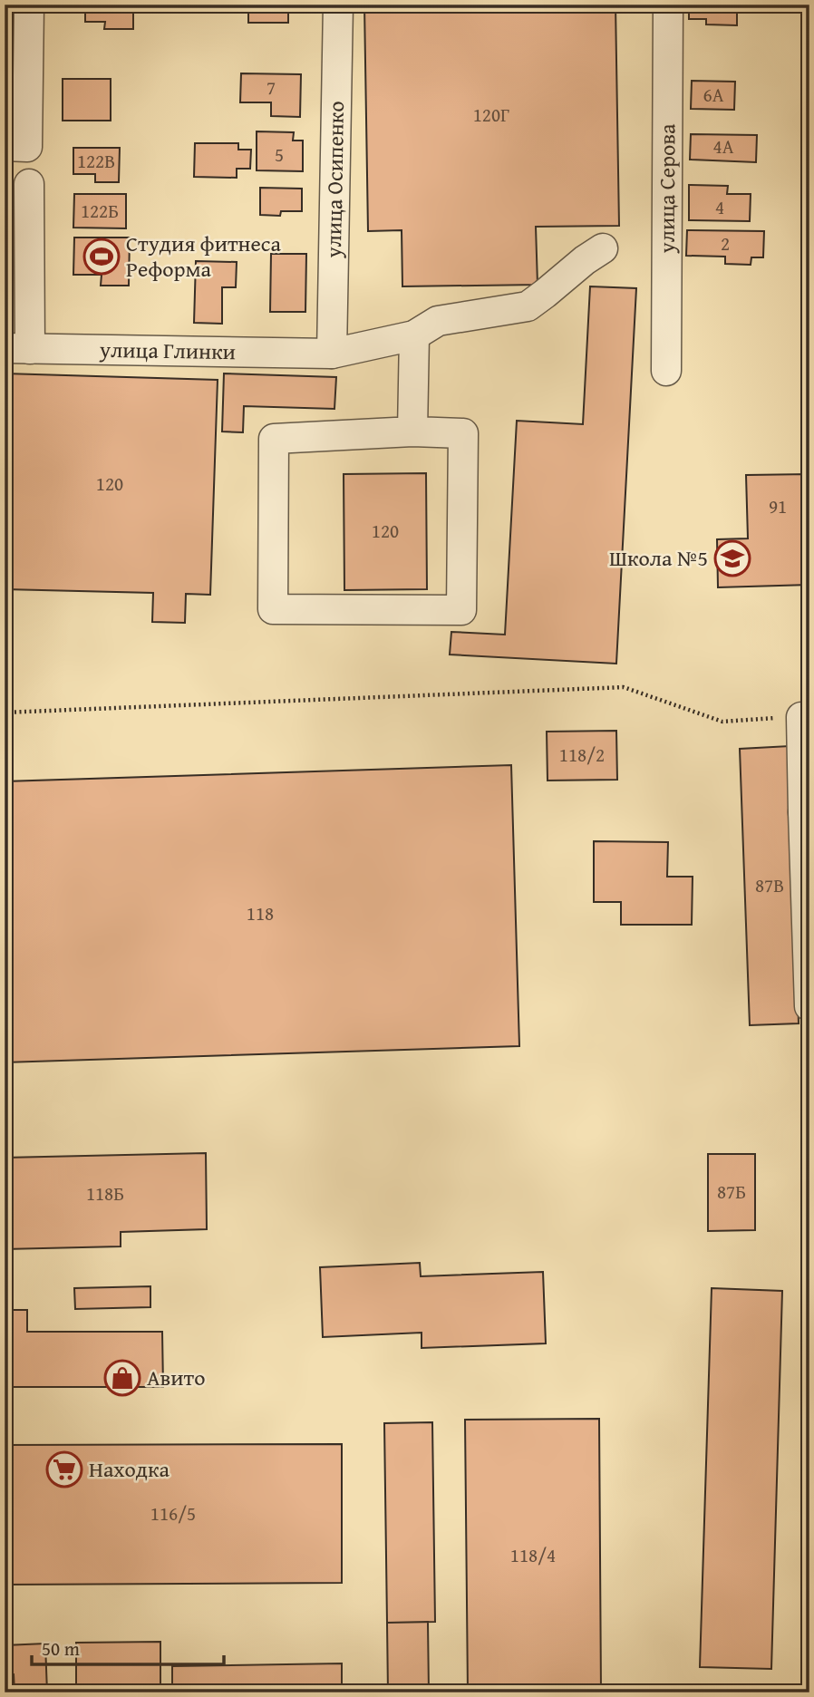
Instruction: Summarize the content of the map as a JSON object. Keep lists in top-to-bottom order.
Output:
{
  "streets": {
    "street": ["улица Осипенко", "улица Серова", "улица Глинки"]
  },
  "crossings": [
    ["улица Осипенко", "улица Глинки"]
  ],
  "places": {
    "sports": ["Студия фитнеса Реформа"],
    "school or university": ["Школа №5"],
    "shop": ["Авито"],
    "supermarket": ["Находка"]
  },
  "house_numbers": [
    "7",
    "6А",
    "120Г",
    "4А",
    "5",
    "122В",
    "4",
    "122Б",
    "2",
    "120",
    "91",
    "120",
    "118/2",
    "87В",
    "118",
    "87Б",
    "118Б",
    "116/5",
    "118/4"
  ],
  "scale_bar": "50 m"
}
